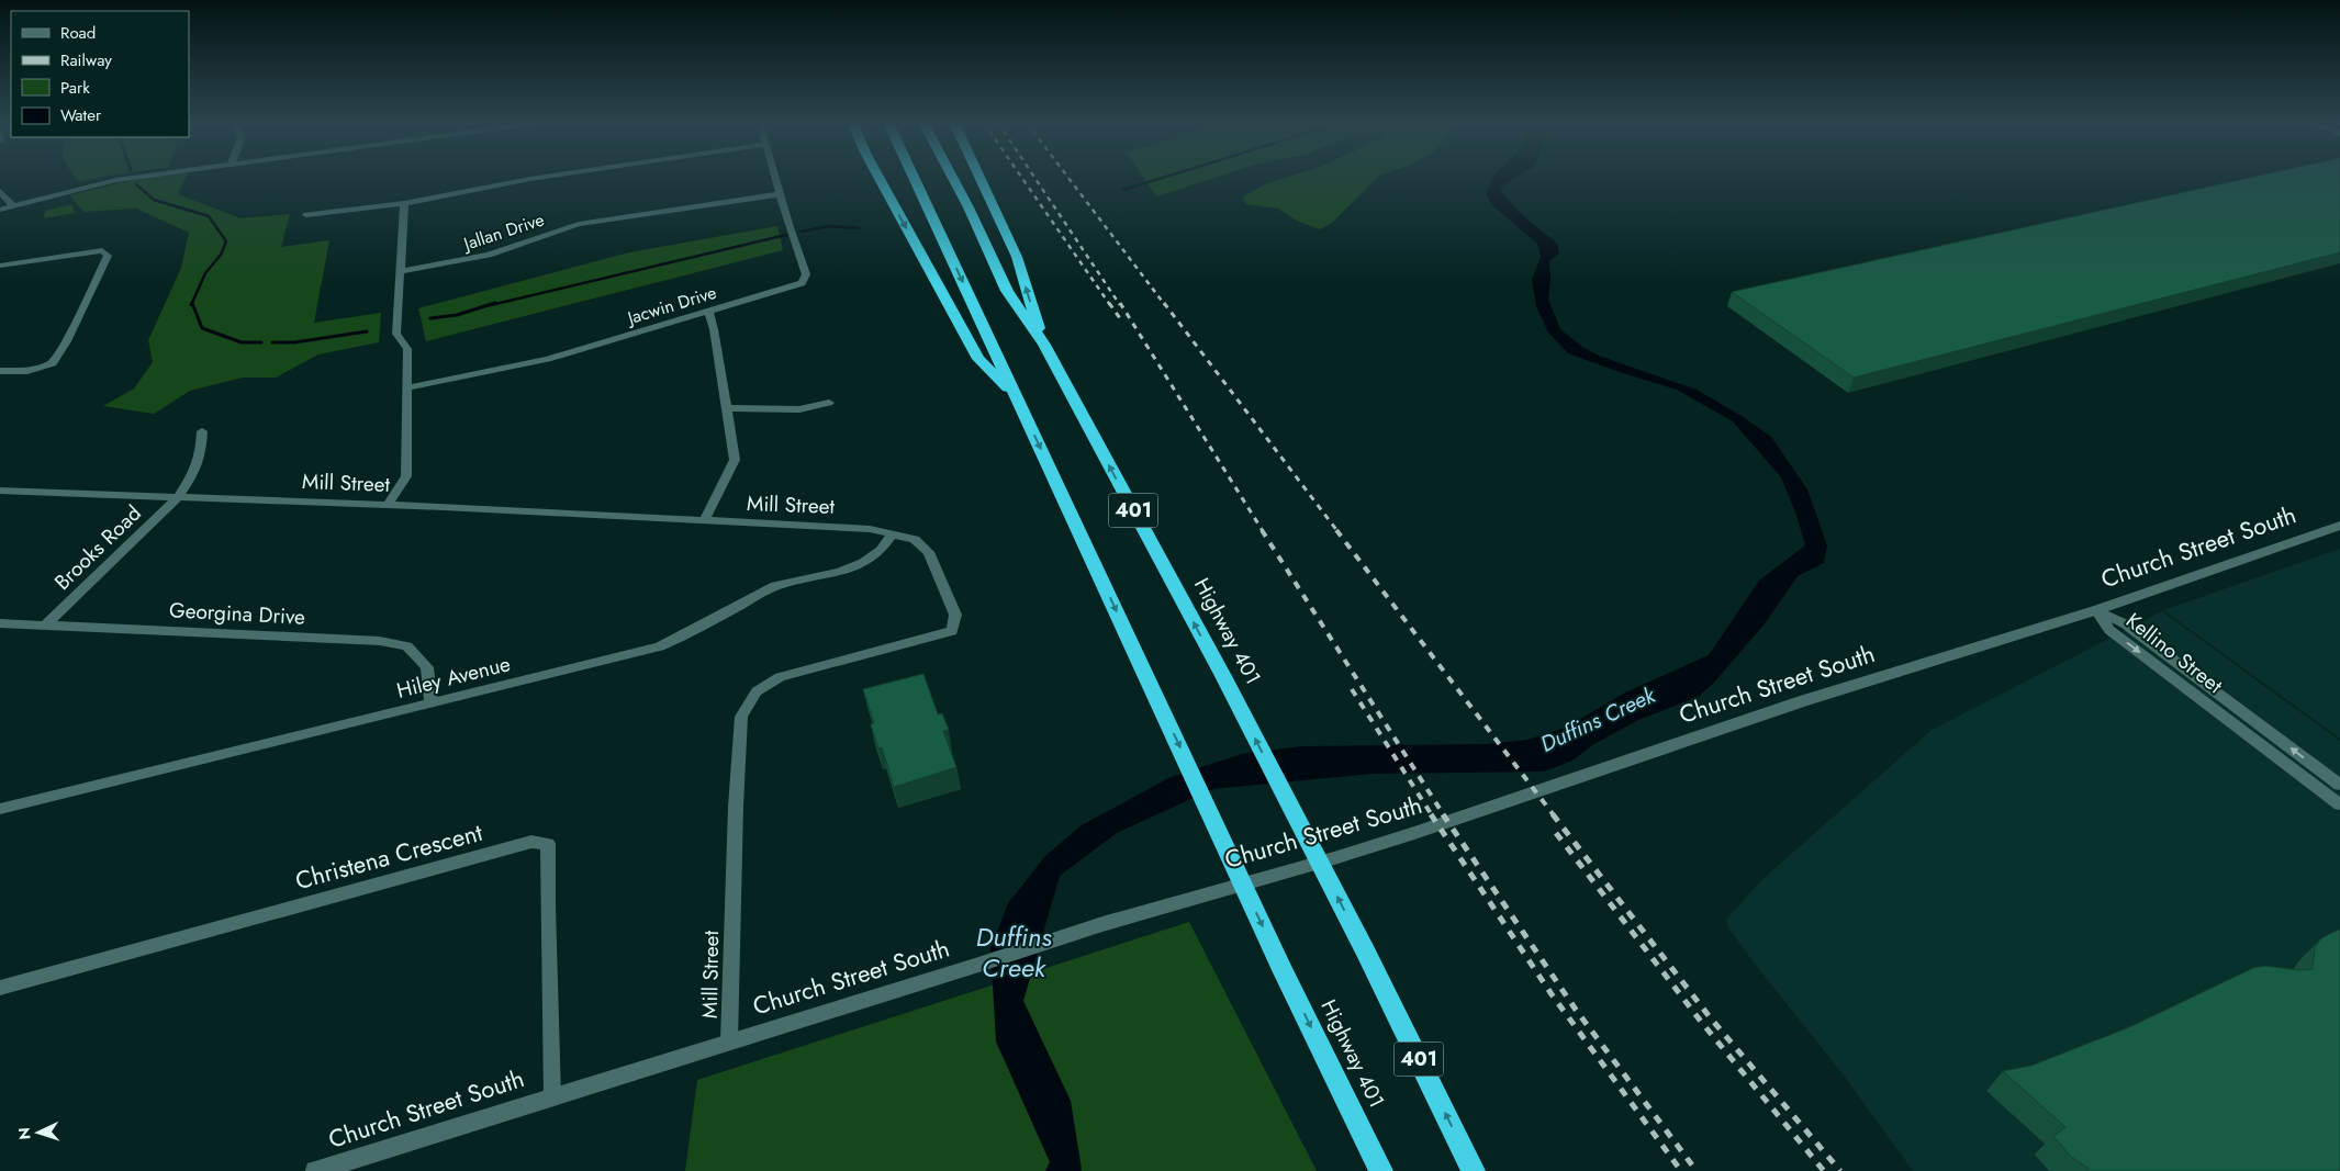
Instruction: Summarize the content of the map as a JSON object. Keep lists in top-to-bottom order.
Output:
{
  "streets": {
    "highway": ["401", "Highway 401"],
    "main road": ["Church Street South"],
    "street": [
      "Jallan Drive",
      "Jacwin Drive",
      "Mill Street",
      "Brooks Road",
      "Georgina Drive",
      "Kellino Street",
      "Hiley Avenue",
      "Christena Crescent"
    ]
  },
  "crossings": [
    ["Jallan Drive", "Jacwin Drive"],
    ["Mill Street", "Church Street South"],
    ["Mill Street", "Brooks Road"],
    ["Mill Street", "Hiley Avenue"],
    ["Church Street South", "Kellino Street"],
    ["Church Street South", "Christena Crescent"],
    ["Brooks Road", "Georgina Drive"],
    ["Georgina Drive", "Hiley Avenue"]
  ],
  "water": ["Duffins Creek"],
  "legend": [
    "Road",
    "Railway",
    "Park",
    "Water"
  ],
  "north": "left"
}
